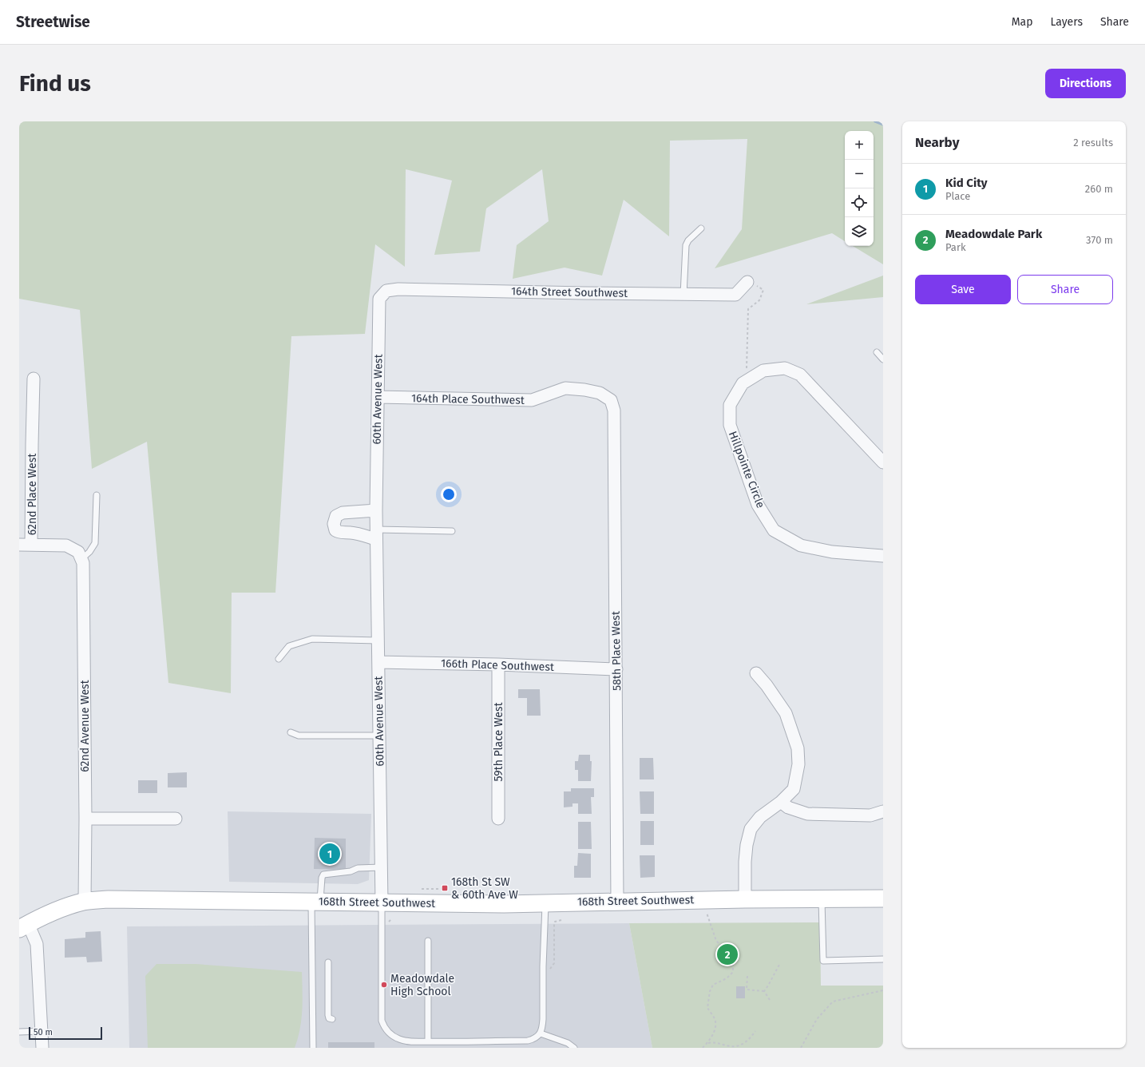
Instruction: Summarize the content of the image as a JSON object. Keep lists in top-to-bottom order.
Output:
{
  "streets": {
    "main road": ["168th Street Southwest"],
    "street": [
      "164th Street Southwest",
      "60th Avenue West",
      "164th Place Southwest",
      "Hillpointe Circle",
      "62nd Place West",
      "58th Place West",
      "166th Place Southwest",
      "62nd Avenue West",
      "59th Place West"
    ]
  },
  "crossings": [
    ["164th Street Southwest", "60th Avenue West"],
    ["60th Avenue West", "164th Place Southwest"],
    ["60th Avenue West", "166th Place Southwest"],
    ["60th Avenue West", "168th Street Southwest"],
    ["164th Place Southwest", "58th Place West"],
    ["58th Place West", "166th Place Southwest"],
    ["58th Place West", "168th Street Southwest"],
    ["166th Place Southwest", "59th Place West"],
    ["62nd Avenue West", "168th Street Southwest"]
  ],
  "places": {
    "transit": ["168th St SW & 60th Ave W"],
    "other": ["Meadowdale High School"]
  },
  "scale_bar": "50 m",
  "page": {
    "header": "Streetwise",
    "nav": ["Map", "Layers", "Share"],
    "buttons": [
      "Directions",
      ["Save", "Share"]
    ],
    "title": "Find us",
    "heading": ["Nearby", "2 results"],
    "map_buttons": ["+", "−"],
    "list": [
      {
        "mark": "1",
        "name": "Kid City",
        "note": "Place",
        "value": "260 m"
      },
      {
        "mark": "2",
        "name": "Meadowdale Park",
        "note": "Park",
        "value": "370 m"
      }
    ],
    "pins": ["1", "2"],
    "scale": "50 m"
  }
}
